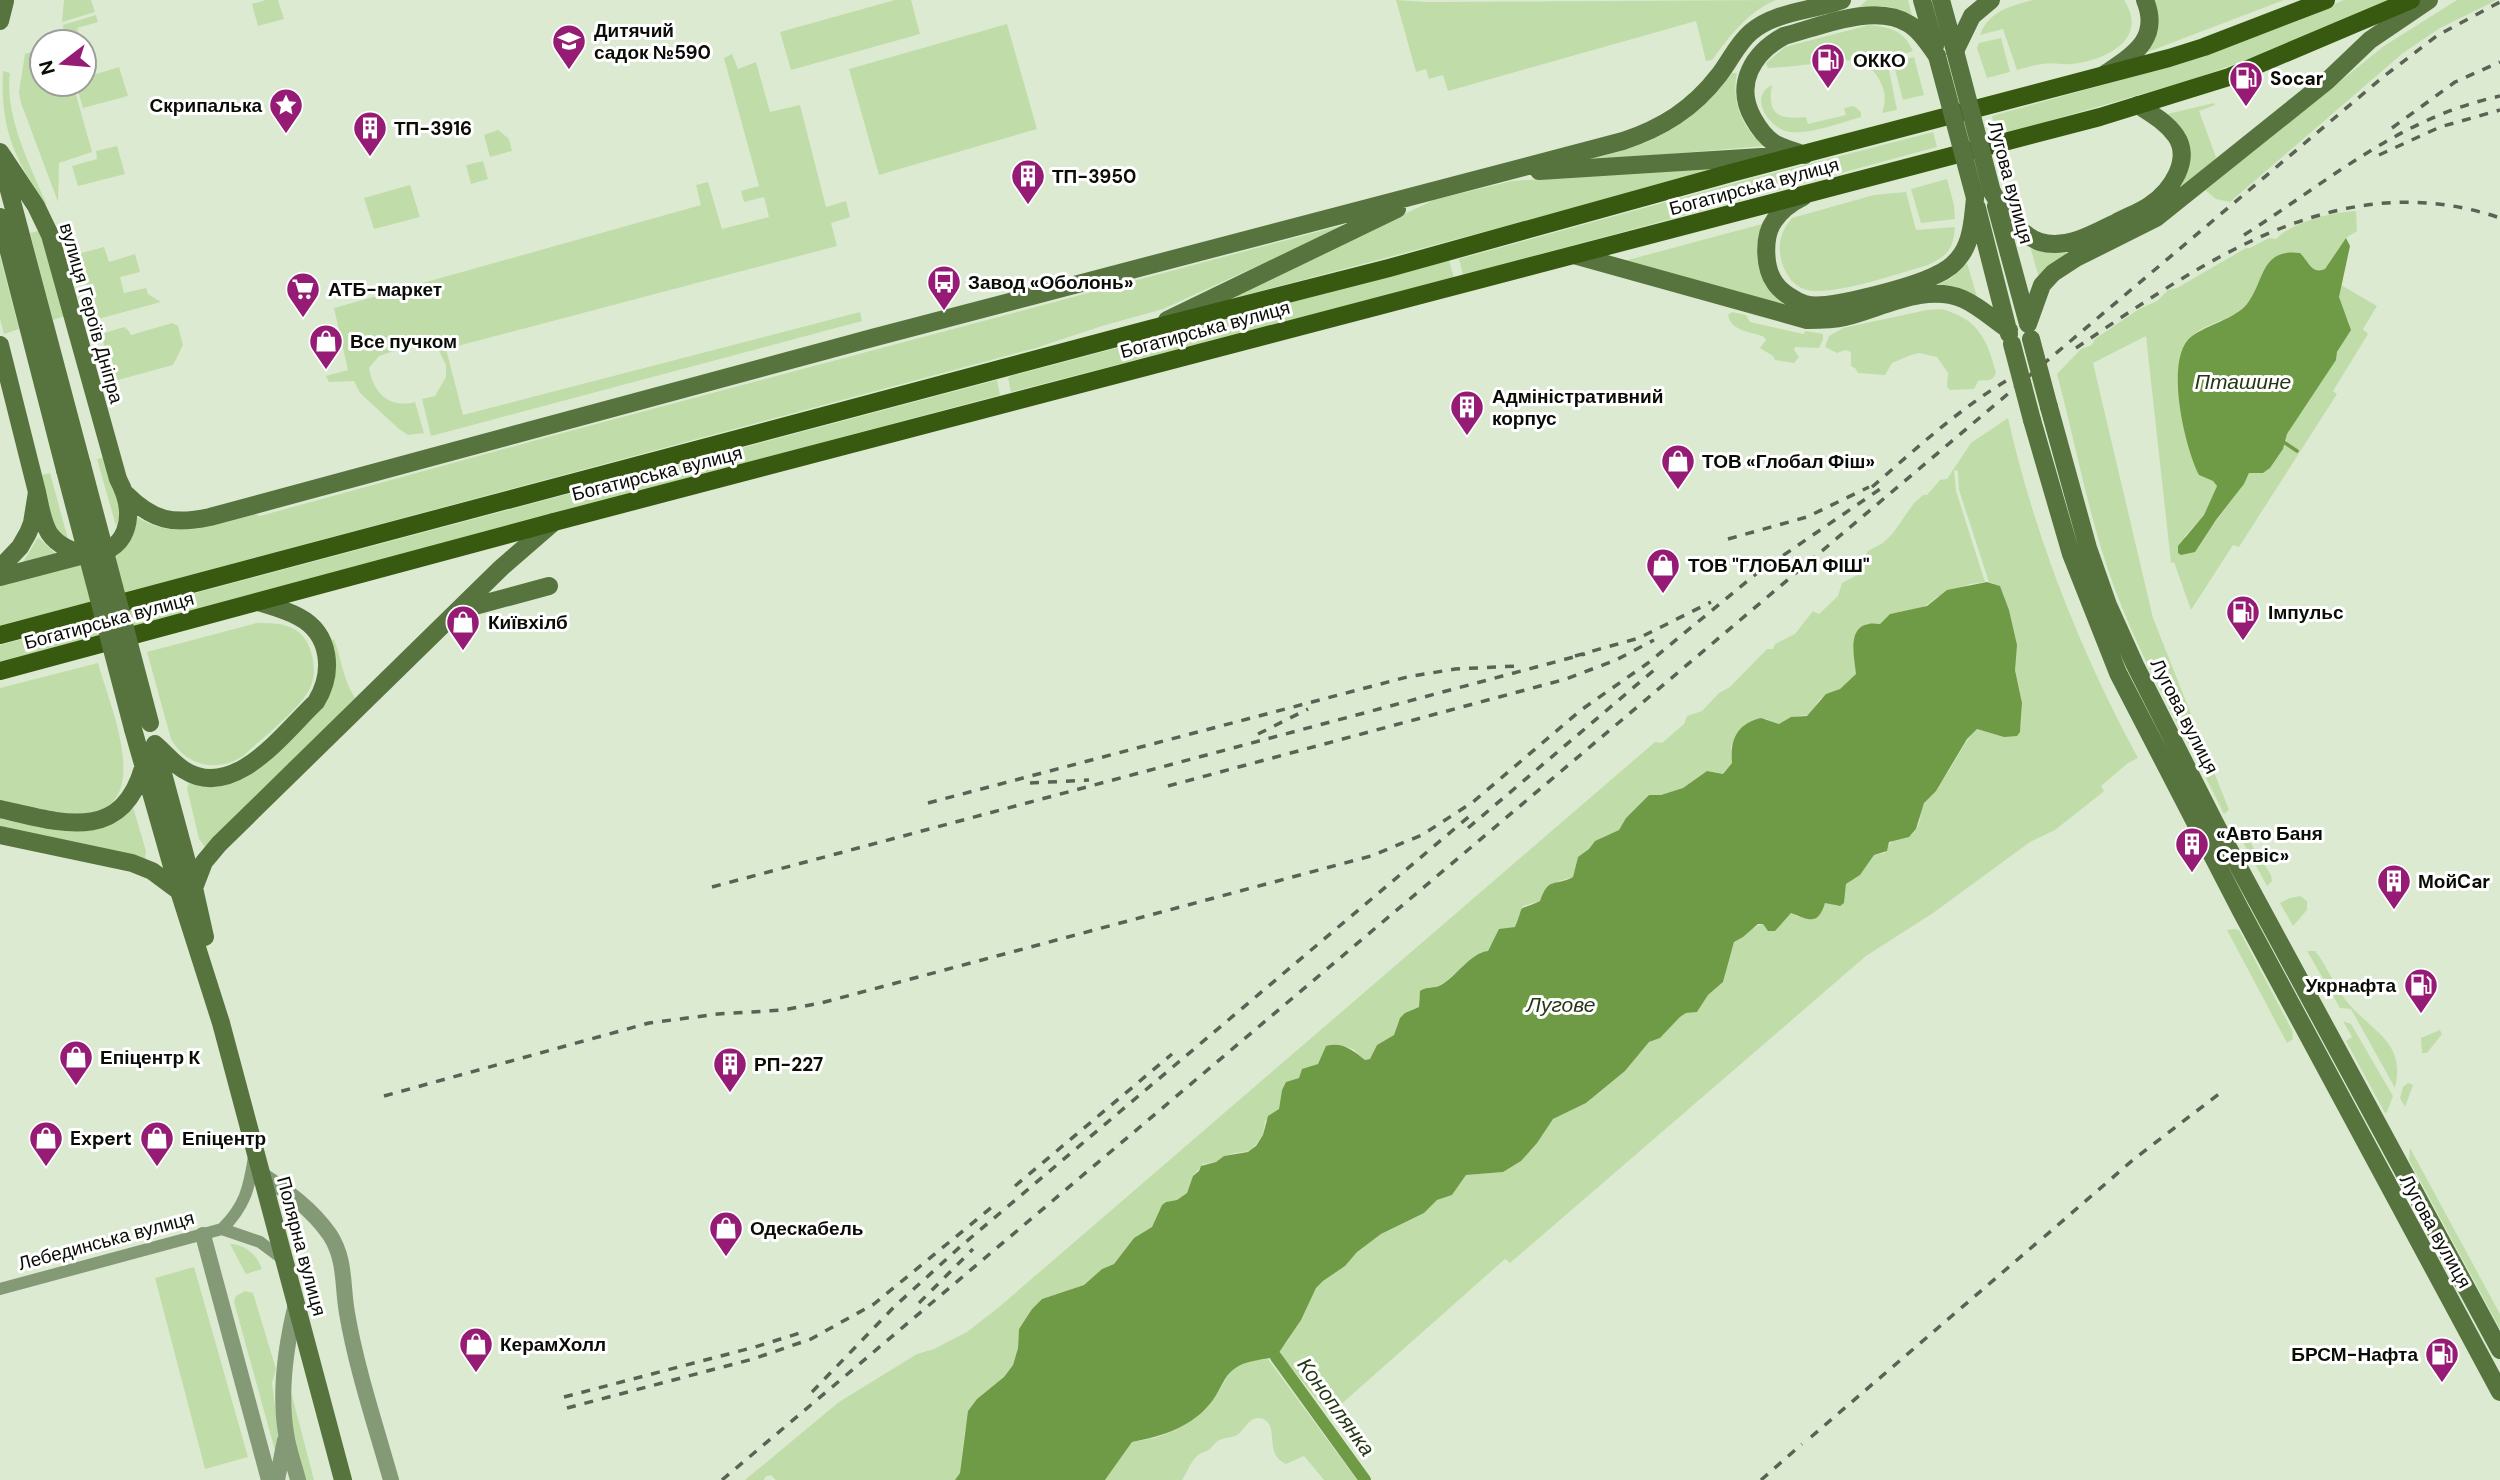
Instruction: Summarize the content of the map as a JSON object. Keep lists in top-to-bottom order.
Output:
{
  "streets": {
    "main road": [
      "Лугова вулиця",
      "Богатирська вулиця",
      "вулиця Героїв Дніпра",
      "Полярна вулиця"
    ],
    "street": ["Лебединська вулиця"]
  },
  "crossings": [
    ["Богатирська вулиця", "вулиця Героїв Дніпра"],
    ["Лебединська вулиця", "Полярна вулиця"]
  ],
  "water": ["Пташине", "Лугове", "Коноплянка"],
  "places": {
    "school or university": ["Дитячий садок №590"],
    "fuel station": [
      "ОККО",
      "Socar",
      "Імпульс",
      "Укрнафта",
      "БРСМ-Нафта"
    ],
    "place": ["Скрипалька"],
    "building": [
      "ТП-3916",
      "ТП-3950",
      "Адміністративний корпус",
      "«Авто Баня Сервіс»",
      "МойCar",
      "РП-227"
    ],
    "bus stop": ["Завод «Оболонь»"],
    "supermarket": ["АТБ-маркет"],
    "shop": [
      "Все пучком",
      "ТОВ «Глобал Фіш»",
      "ТОВ \"ГЛОБАЛ ФІШ\"",
      "Київхілб",
      "Епіцентр К",
      "Expert",
      "Епіцентр",
      "Одескабель",
      "КерамХолл"
    ]
  },
  "north": "left"
}
